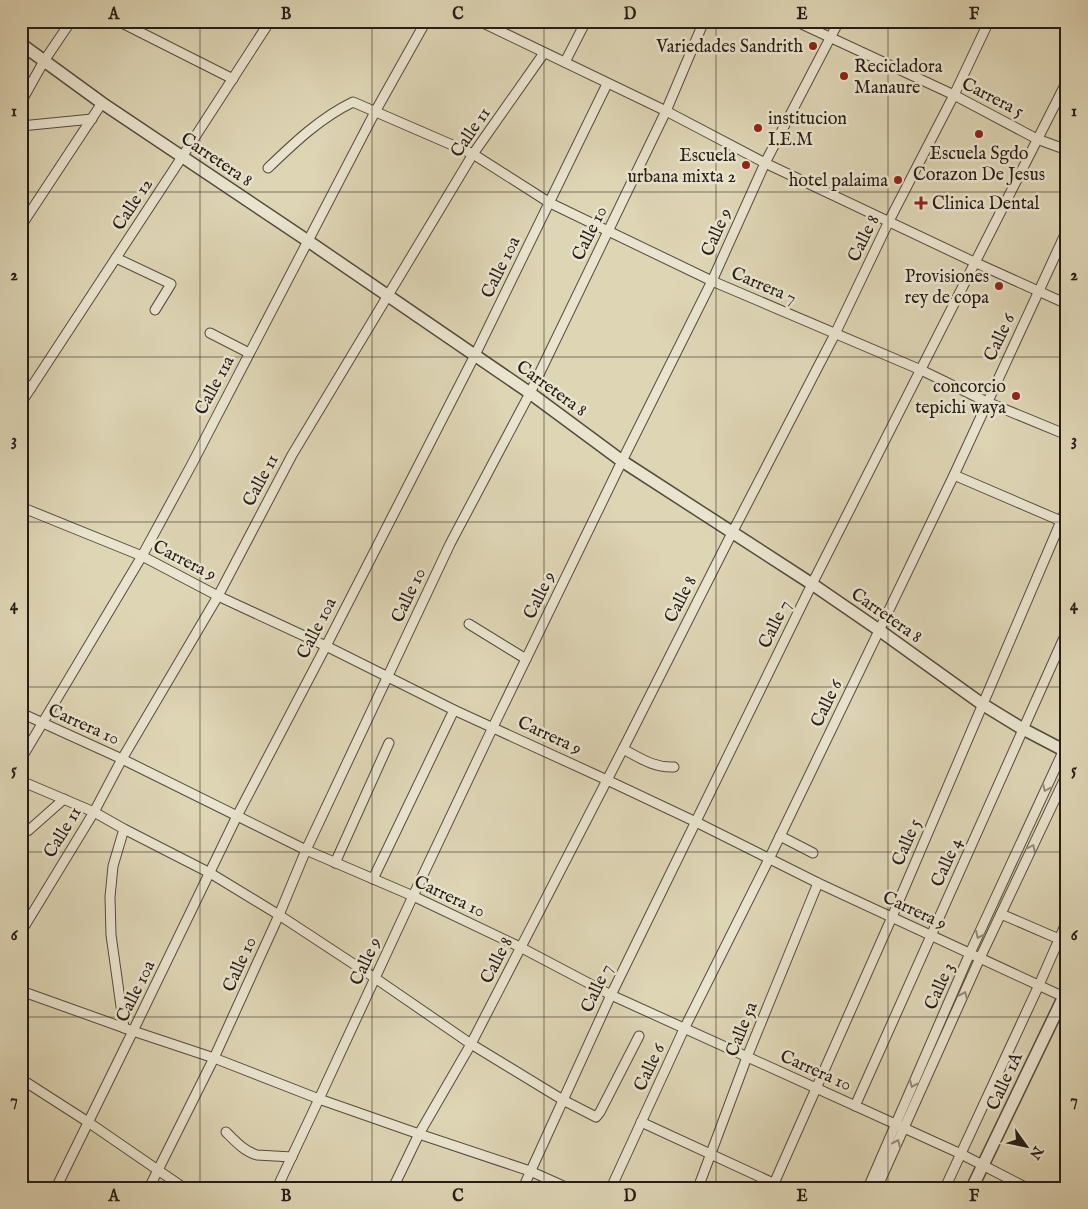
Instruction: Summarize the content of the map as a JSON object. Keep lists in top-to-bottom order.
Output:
{
  "streets": {
    "street": [
      "Carrera 5",
      "Calle 11",
      "Carretera 8",
      "Calle 12",
      "Calle 9",
      "Calle 10",
      "Calle 8",
      "Calle 10a",
      "Carrera 7",
      "Calle 6",
      "Calle 11a",
      "Carrera 9",
      "Calle 7",
      "Carrera 10",
      "Calle 5",
      "Calle 4",
      "Calle 3",
      "Calle 5a",
      "Calle 1A"
    ]
  },
  "crossings": [
    ["Carrera 5", "Calle 9"],
    ["Carrera 5", "Calle 8"],
    ["Carrera 5", "Calle 7"],
    ["Calle 11", "Carretera 8"],
    ["Calle 11", "Carrera 7"],
    ["Calle 11", "Carrera 9"],
    ["Calle 11", "Carrera 10"],
    ["Carretera 8", "Calle 12"],
    ["Carretera 8", "Calle 9"],
    ["Carretera 8", "Calle 10"],
    ["Carretera 8", "Calle 8"],
    ["Carretera 8", "Calle 10a"],
    ["Carretera 8", "Calle 6"],
    ["Carretera 8", "Calle 11a"],
    ["Carretera 8", "Calle 7"],
    ["Carretera 8", "Calle 5"],
    ["Carretera 8", "Calle 4"],
    ["Carretera 8", "Calle 3"],
    ["Calle 9", "Carrera 7"],
    ["Calle 9", "Carrera 9"],
    ["Calle 9", "Carrera 10"],
    ["Calle 10", "Carrera 7"],
    ["Calle 10", "Carrera 9"],
    ["Calle 10", "Carrera 10"],
    ["Calle 8", "Carrera 7"],
    ["Calle 8", "Carrera 9"],
    ["Calle 8", "Carrera 10"],
    ["Calle 10a", "Carrera 7"],
    ["Calle 10a", "Carrera 9"],
    ["Calle 10a", "Carrera 10"],
    ["Carrera 7", "Calle 6"],
    ["Carrera 7", "Calle 11a"],
    ["Carrera 7", "Calle 7"],
    ["Calle 6", "Carrera 9"],
    ["Calle 6", "Carrera 10"],
    ["Calle 11a", "Carrera 9"],
    ["Calle 11a", "Carrera 10"],
    ["Carrera 9", "Calle 7"],
    ["Carrera 9", "Calle 5"],
    ["Carrera 9", "Calle 4"],
    ["Carrera 9", "Calle 3"],
    ["Carrera 9", "Calle 5a"],
    ["Carrera 9", "Calle 1A"],
    ["Calle 7", "Carrera 10"],
    ["Carrera 10", "Calle 5"],
    ["Carrera 10", "Calle 4"],
    ["Carrera 10", "Calle 3"],
    ["Carrera 10", "Calle 5a"],
    ["Carrera 10", "Calle 1A"]
  ],
  "places": {
    "other": [
      "Variedades Sandrith",
      "Recicladora Manaure",
      "institucion I.E.M",
      "Escuela Sgdo Corazon De Jesus",
      "Escuela urbana mixta 2",
      "hotel palaima",
      "Provisiones rey de copa",
      "concorcio tepichi waya"
    ],
    "health": ["Clinica Dental"]
  },
  "north": "bottom right",
  "grid": {
    "columns": [
      "A",
      "B",
      "C",
      "D",
      "E",
      "F"
    ],
    "rows": [
      "1",
      "2",
      "3",
      "4",
      "5",
      "6",
      "7"
    ]
  }
}
